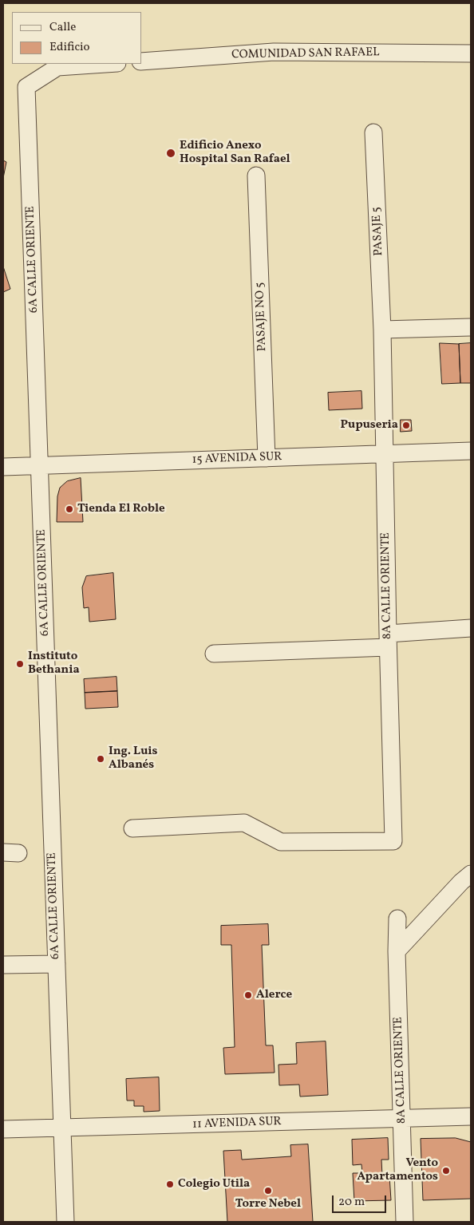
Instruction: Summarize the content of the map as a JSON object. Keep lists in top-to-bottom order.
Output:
{
  "streets": {
    "street": [
      "COMUNIDAD SAN RAFAEL",
      "PASAJE 5",
      "6A CALLE ORIENTE",
      "PASAJE NO 5",
      "15 AVENIDA SUR",
      "8A CALLE ORIENTE",
      "11 AVENIDA SUR"
    ]
  },
  "crossings": [
    ["PASAJE 5", "8A CALLE ORIENTE"],
    ["6A CALLE ORIENTE", "15 AVENIDA SUR"],
    ["6A CALLE ORIENTE", "11 AVENIDA SUR"],
    ["PASAJE NO 5", "15 AVENIDA SUR"],
    ["15 AVENIDA SUR", "8A CALLE ORIENTE"],
    ["8A CALLE ORIENTE", "11 AVENIDA SUR"]
  ],
  "places": [
    "Edificio Anexo Hospital San Rafael",
    "Pupuseria",
    "Tienda El Roble",
    "Instituto Bethania",
    "Ing. Luis Albanés",
    "Alerce",
    "Vento Apartamentos",
    "Colegio Utila",
    "Torre Nebel"
  ],
  "legend": ["Calle", "Edificio"],
  "scale_bar": "20 m"
}
